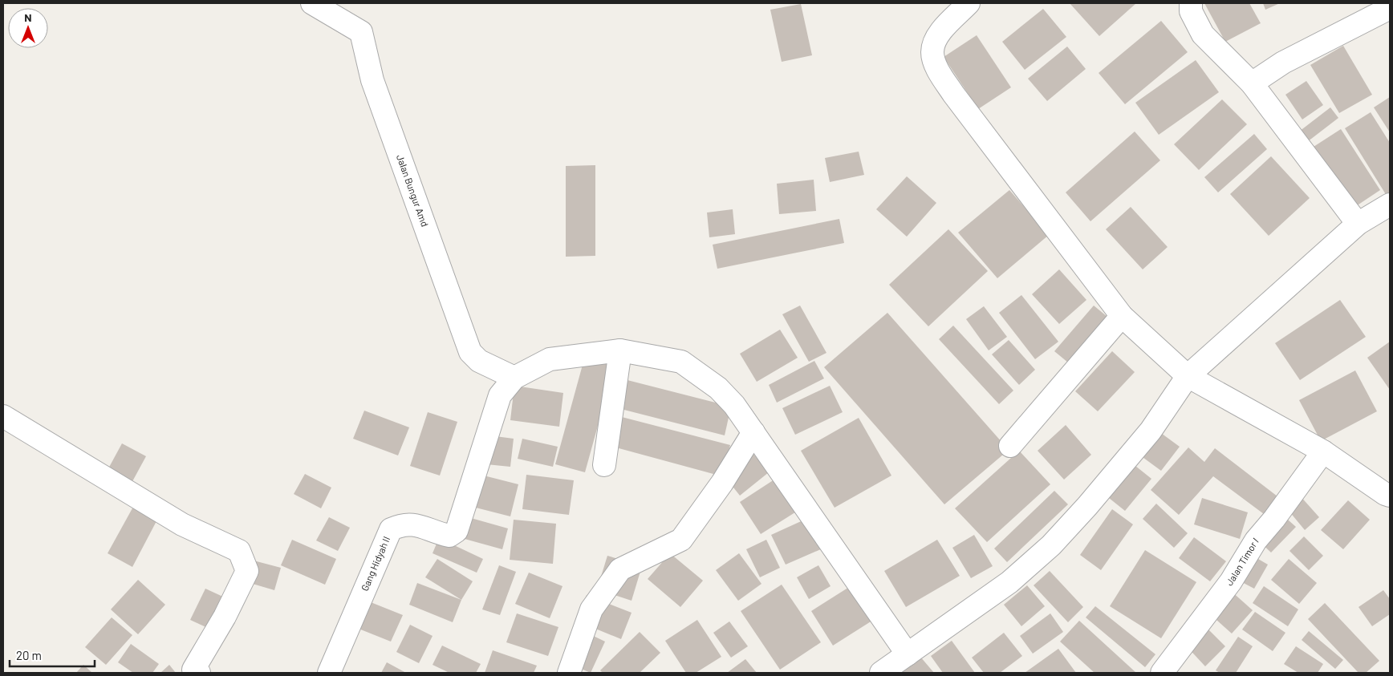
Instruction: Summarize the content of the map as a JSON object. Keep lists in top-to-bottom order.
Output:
{
  "streets": {
    "street": ["Jalan Bungur Amd", "Jalan Timor I", "Gang Hidyah II"]
  },
  "crossings": [
    ["Jalan Bungur Amd", "Gang Hidyah II"]
  ],
  "scale_bar": "20 m",
  "north": "top"
}
